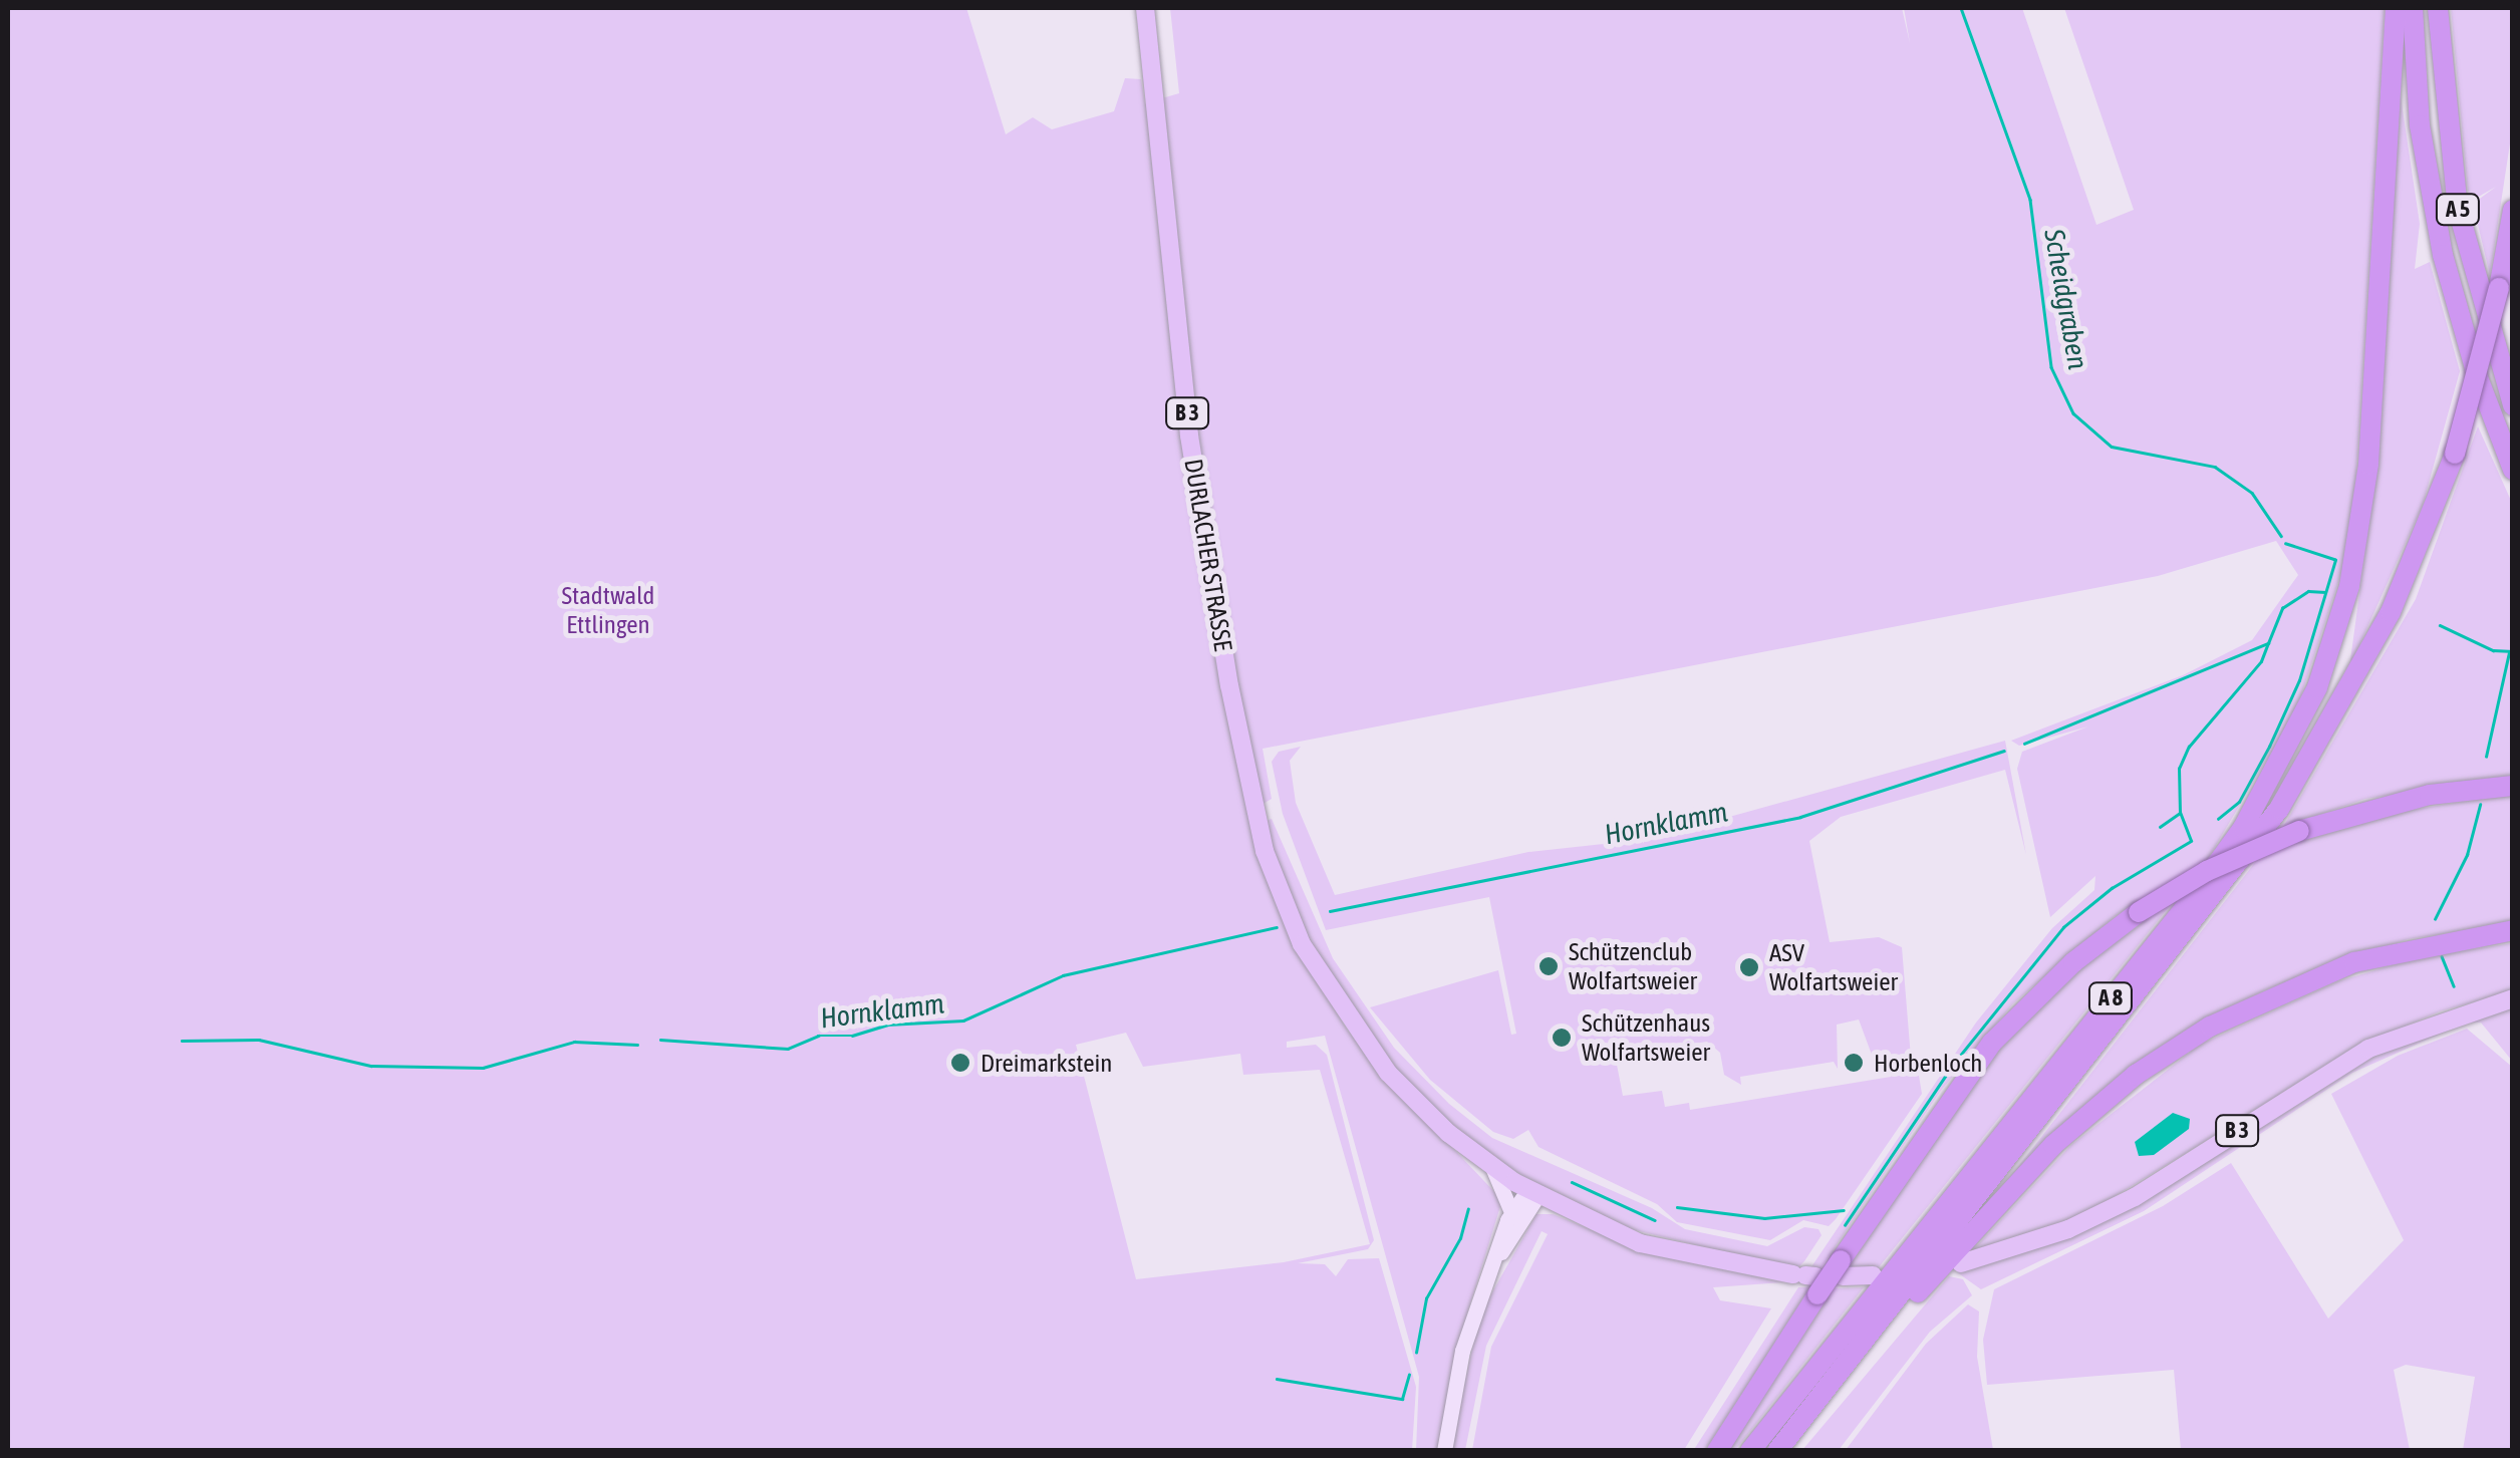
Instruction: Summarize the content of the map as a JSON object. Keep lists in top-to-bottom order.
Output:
{
  "streets": {
    "highway": ["A 5", "A 8"],
    "main road": ["B 3", "DURLACHER STRASSE"]
  },
  "crossings": [
    ["B 3", "DURLACHER STRASSE"],
    ["B 3", "A 8"]
  ],
  "water": ["Scheidgraben", "Hornklamm"],
  "parks": ["Stadtwald Ettlingen"],
  "places": [
    "Schützenclub Wolfartsweier",
    "ASV Wolfartsweier",
    "Schützenhaus Wolfartsweier",
    "Dreimarkstein",
    "Horbenloch"
  ]
}
